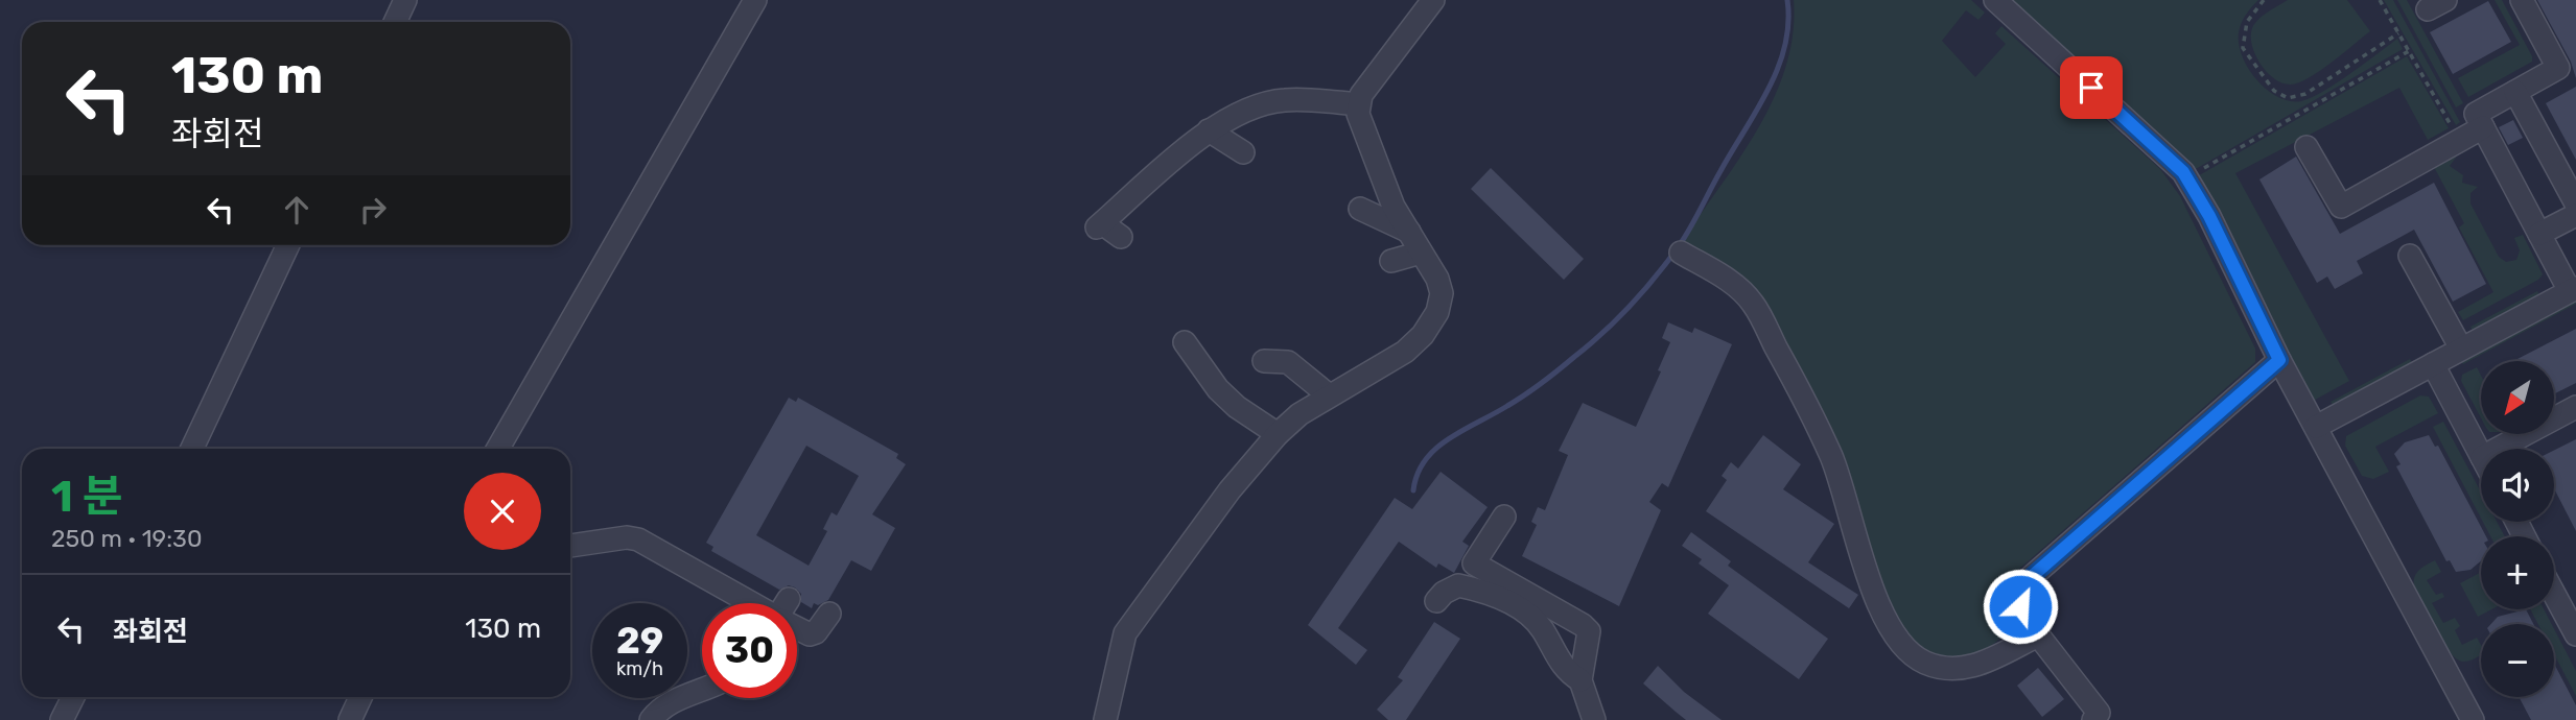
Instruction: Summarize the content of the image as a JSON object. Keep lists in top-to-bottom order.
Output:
{
  "north": "bottom left",
  "page": {
    "turn": ["130 m", "좌회전"],
    "map_buttons": ["+", "−"],
    "heading": ["1 분", "250 m · 19:30"],
    "list": [
      {
        "name": "좌회전",
        "value": "130 m"
      }
    ],
    "speed": "29 km/h",
    "limit": "30"
  }
}
